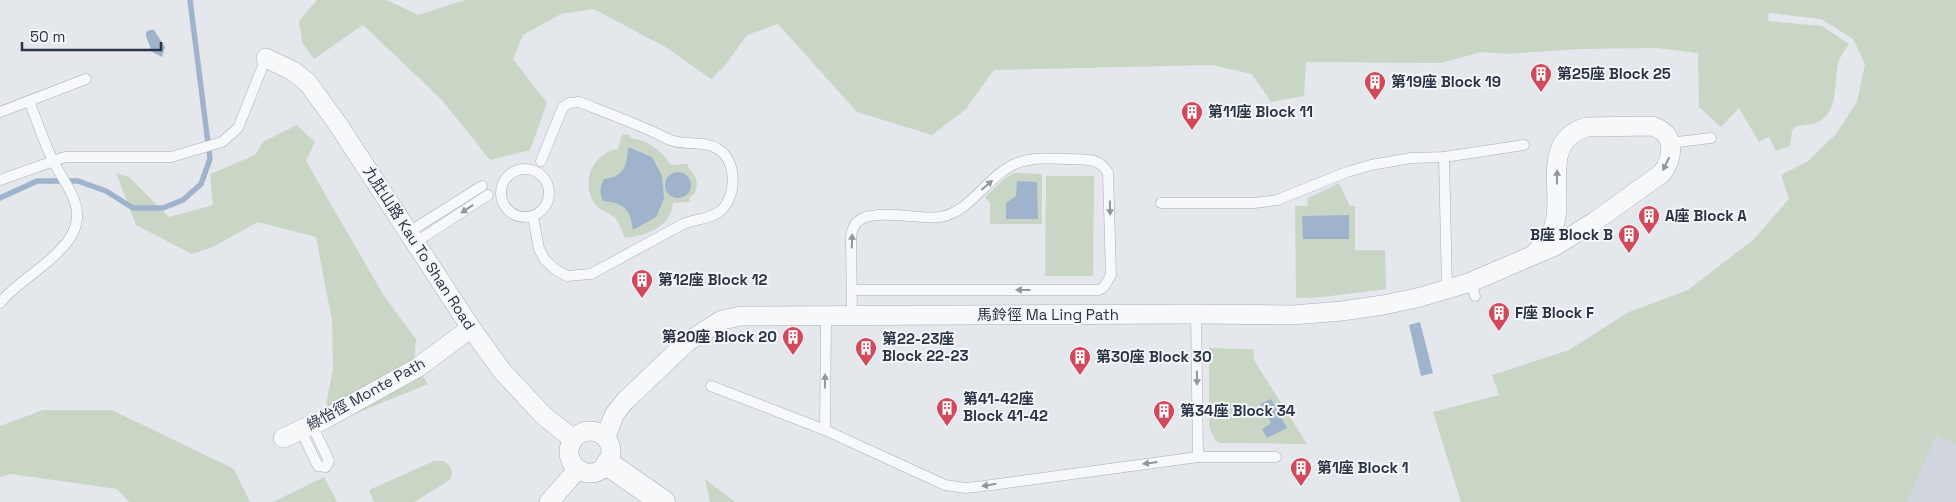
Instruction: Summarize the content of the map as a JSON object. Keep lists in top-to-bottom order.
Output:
{
  "streets": {
    "street": ["九肚山路 Kau To Shan Road", "馬鈴徑 Ma Ling Path", "綠怡徑 Monte Path"]
  },
  "crossings": [
    ["九肚山路 Kau To Shan Road", "馬鈴徑 Ma Ling Path"],
    ["九肚山路 Kau To Shan Road", "綠怡徑 Monte Path"]
  ],
  "places": {
    "building": [
      "第25座 Block 25",
      "第19座 Block 19",
      "第11座 Block 11",
      "A座 Block A",
      "B座 Block B",
      "第12座 Block 12",
      "F座 Block F",
      "第20座 Block 20",
      "第22-23座 Block 22-23",
      "第30座 Block 30",
      "第41-42座 Block 41-42",
      "第34座 Block 34",
      "第1座 Block 1"
    ]
  },
  "scale_bar": "50 m"
}
